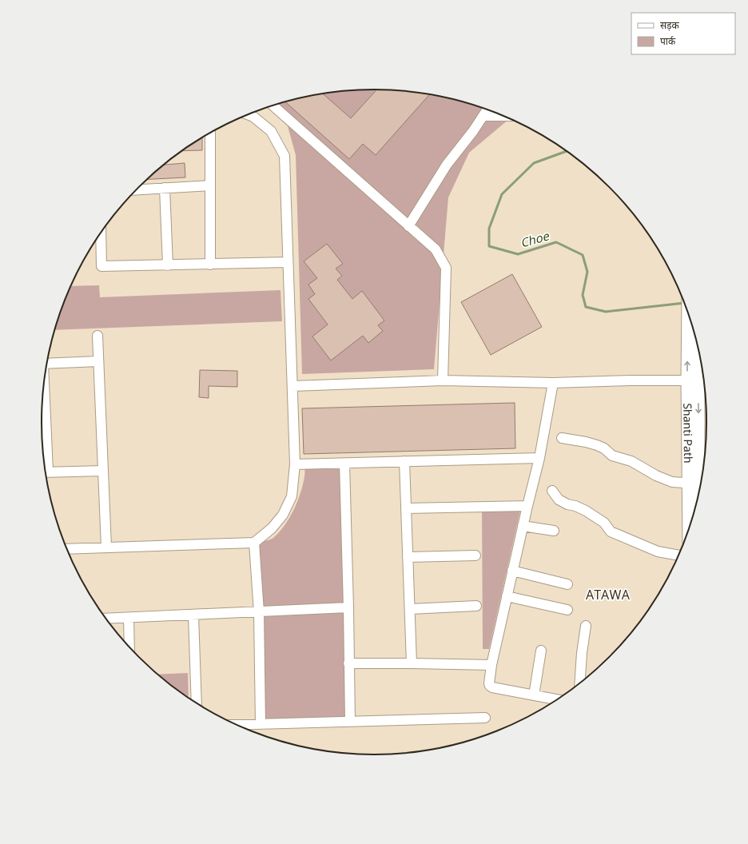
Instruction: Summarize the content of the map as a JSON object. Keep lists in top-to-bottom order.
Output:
{
  "streets": {
    "main road": ["Shanti Path"]
  },
  "districts": ["ATAWA"],
  "water": ["Choe"],
  "legend": ["सड़क", "पार्क"]
}
